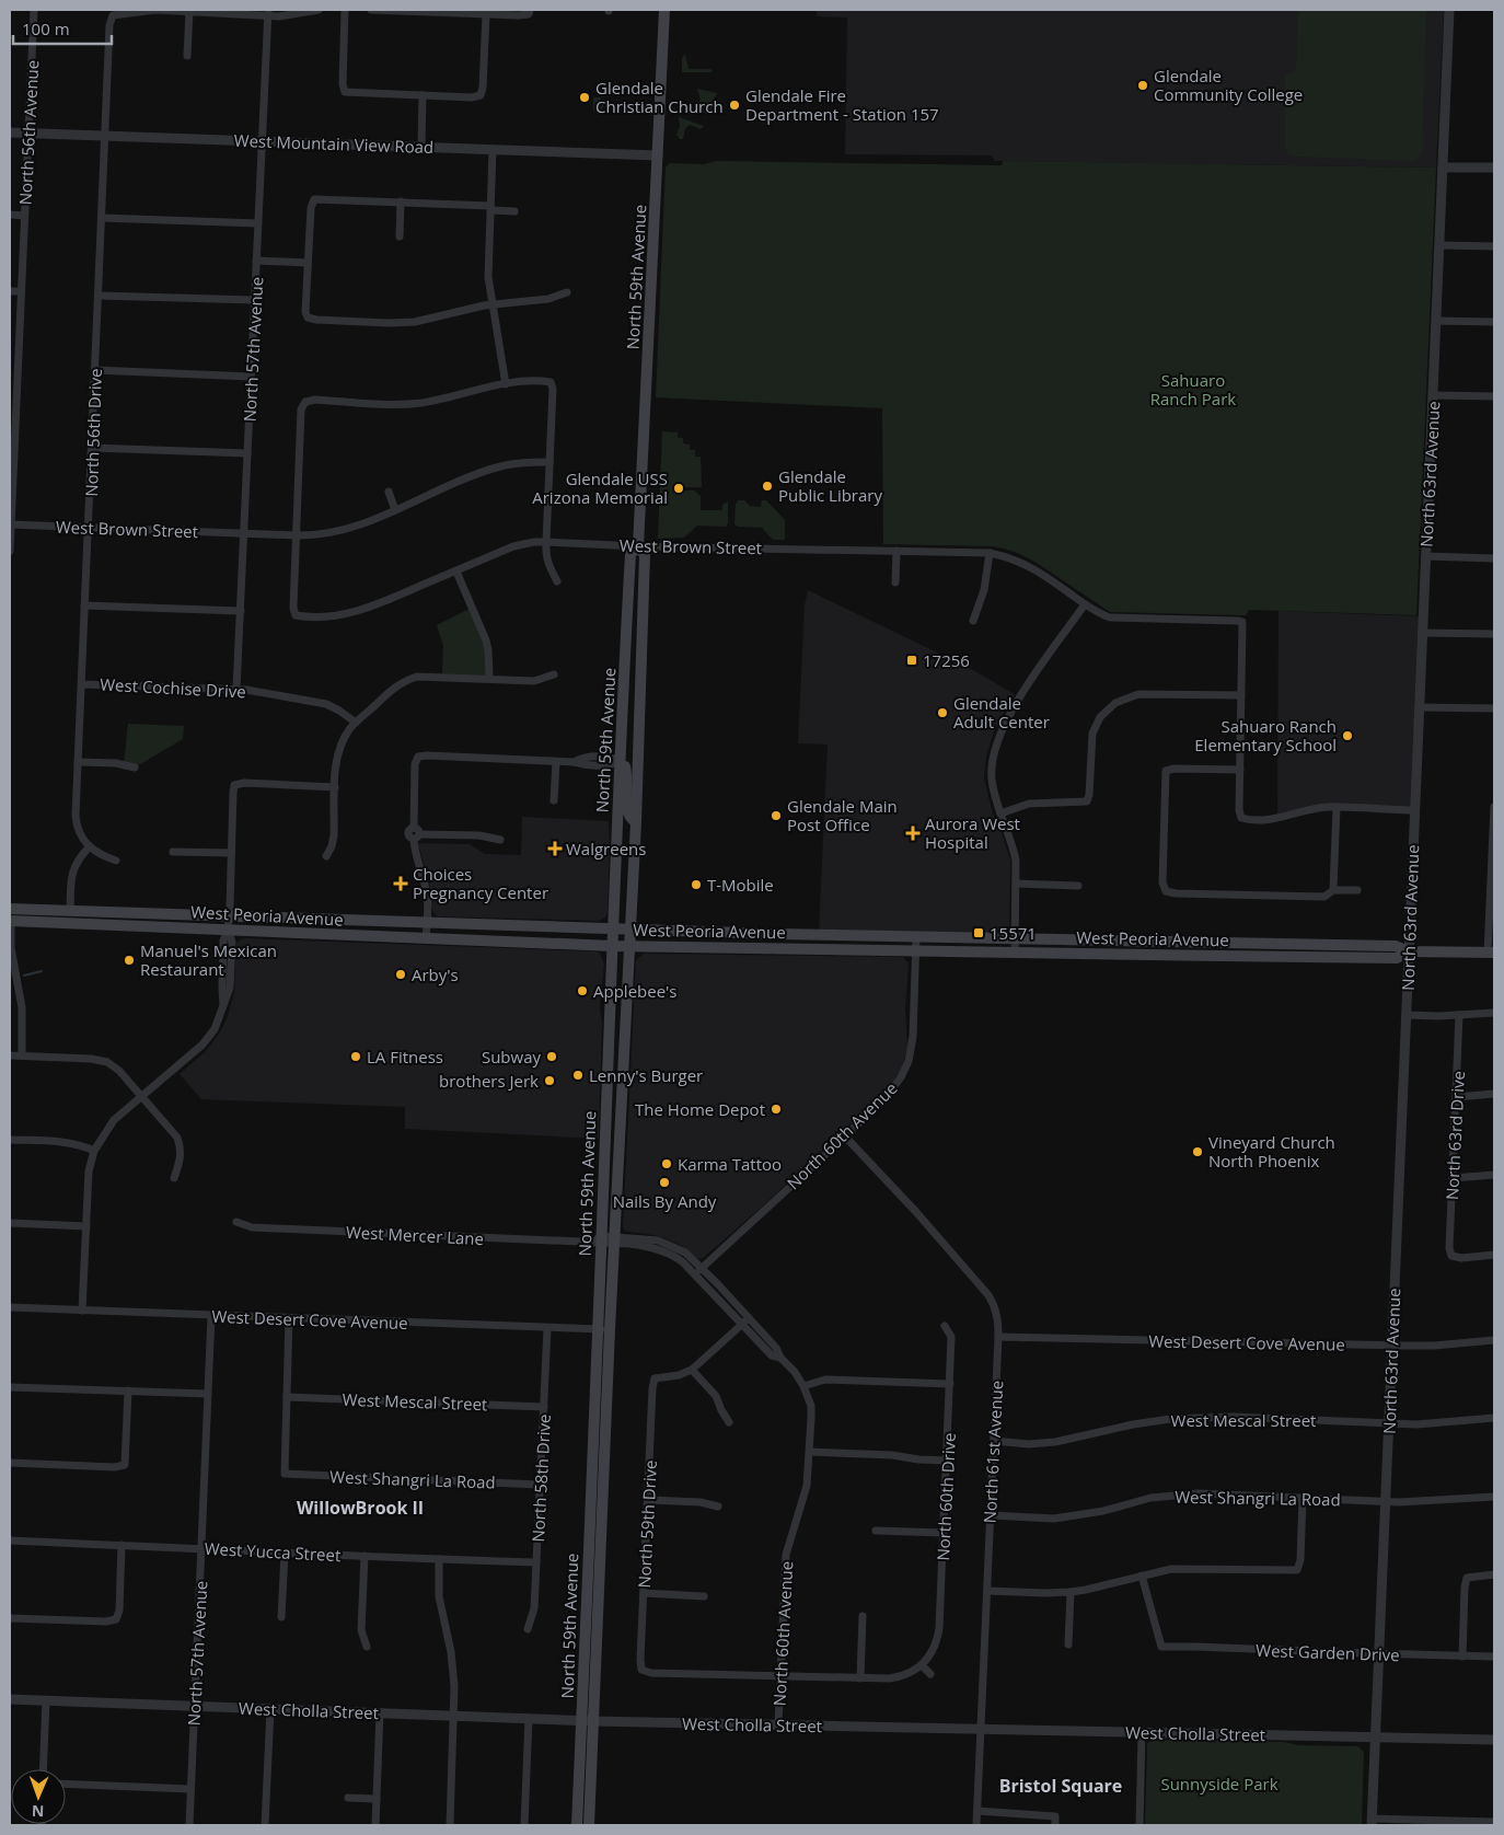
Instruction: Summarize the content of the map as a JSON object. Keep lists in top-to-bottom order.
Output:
{
  "streets": {
    "main road": ["North 59th Avenue", "West Peoria Avenue"],
    "street": [
      "North 56th Avenue",
      "West Mountain View Road",
      "North 57th Avenue",
      "North 56th Drive",
      "North 63rd Avenue",
      "West Brown Street",
      "West Cochise Drive",
      "North 60th Avenue",
      "North 63rd Drive",
      "West Mercer Lane",
      "West Desert Cove Avenue",
      "West Mescal Street",
      "North 61st Avenue",
      "North 58th Drive",
      "West Shangri La Road",
      "North 60th Drive",
      "North 59th Drive",
      "West Yucca Street",
      "West Garden Drive",
      "West Cholla Street"
    ]
  },
  "crossings": [
    ["North 56th Avenue", "West Mountain View Road"],
    ["North 56th Avenue", "West Brown Street"],
    ["West Mountain View Road", "North 59th Avenue"],
    ["West Mountain View Road", "North 57th Avenue"],
    ["West Mountain View Road", "North 56th Drive"],
    ["North 59th Avenue", "West Brown Street"],
    ["North 59th Avenue", "West Peoria Avenue"],
    ["North 59th Avenue", "West Mercer Lane"],
    ["North 59th Avenue", "West Desert Cove Avenue"],
    ["North 59th Avenue", "West Cholla Street"],
    ["North 57th Avenue", "West Brown Street"],
    ["North 57th Avenue", "West Cochise Drive"],
    ["North 57th Avenue", "West Desert Cove Avenue"],
    ["North 57th Avenue", "West Yucca Street"],
    ["North 57th Avenue", "West Cholla Street"],
    ["North 56th Drive", "West Brown Street"],
    ["North 56th Drive", "West Cochise Drive"],
    ["North 63rd Avenue", "West Peoria Avenue"],
    ["North 63rd Avenue", "West Desert Cove Avenue"],
    ["North 63rd Avenue", "West Mescal Street"],
    ["North 63rd Avenue", "West Shangri La Road"],
    ["North 63rd Avenue", "West Garden Drive"],
    ["North 63rd Avenue", "West Cholla Street"],
    ["West Peoria Avenue", "North 60th Avenue"],
    ["North 60th Avenue", "West Mercer Lane"],
    ["North 60th Avenue", "North 61st Avenue"],
    ["North 60th Avenue", "North 59th Drive"],
    ["North 60th Avenue", "West Cholla Street"],
    ["West Desert Cove Avenue", "North 61st Avenue"],
    ["West Desert Cove Avenue", "North 58th Drive"],
    ["West Mescal Street", "North 61st Avenue"],
    ["West Mescal Street", "North 58th Drive"],
    ["West Mescal Street", "West Shangri La Road"],
    ["North 61st Avenue", "West Shangri La Road"],
    ["North 61st Avenue", "West Cholla Street"],
    ["North 58th Drive", "West Shangri La Road"],
    ["North 58th Drive", "West Yucca Street"]
  ],
  "districts": ["WillowBrook II", "Bristol Square"],
  "parks": ["Sahuaro Ranch Park", "Sunnyside Park"],
  "places": {
    "other": [
      "Glendale Community College",
      "Glendale Christian Church",
      "Glendale Fire Department - Station 157",
      "Glendale Public Library",
      "Glendale USS Arizona Memorial",
      "Glendale Adult Center",
      "Sahuaro Ranch Elementary School",
      "Glendale Main Post Office",
      "T-Mobile",
      "Manuel's Mexican Restaurant",
      "Arby's",
      "Applebee's",
      "LA Fitness",
      "Subway",
      "Lenny's Burger",
      "brothers Jerk",
      "The Home Depot",
      "Vineyard Church North Phoenix",
      "Karma Tattoo",
      "Nails By Andy"
    ],
    "transit": ["17256", "15571"],
    "health": ["Aurora West Hospital", "Walgreens", "Choices Pregnancy Center"]
  },
  "scale_bar": "100 m",
  "north": "bottom"
}
